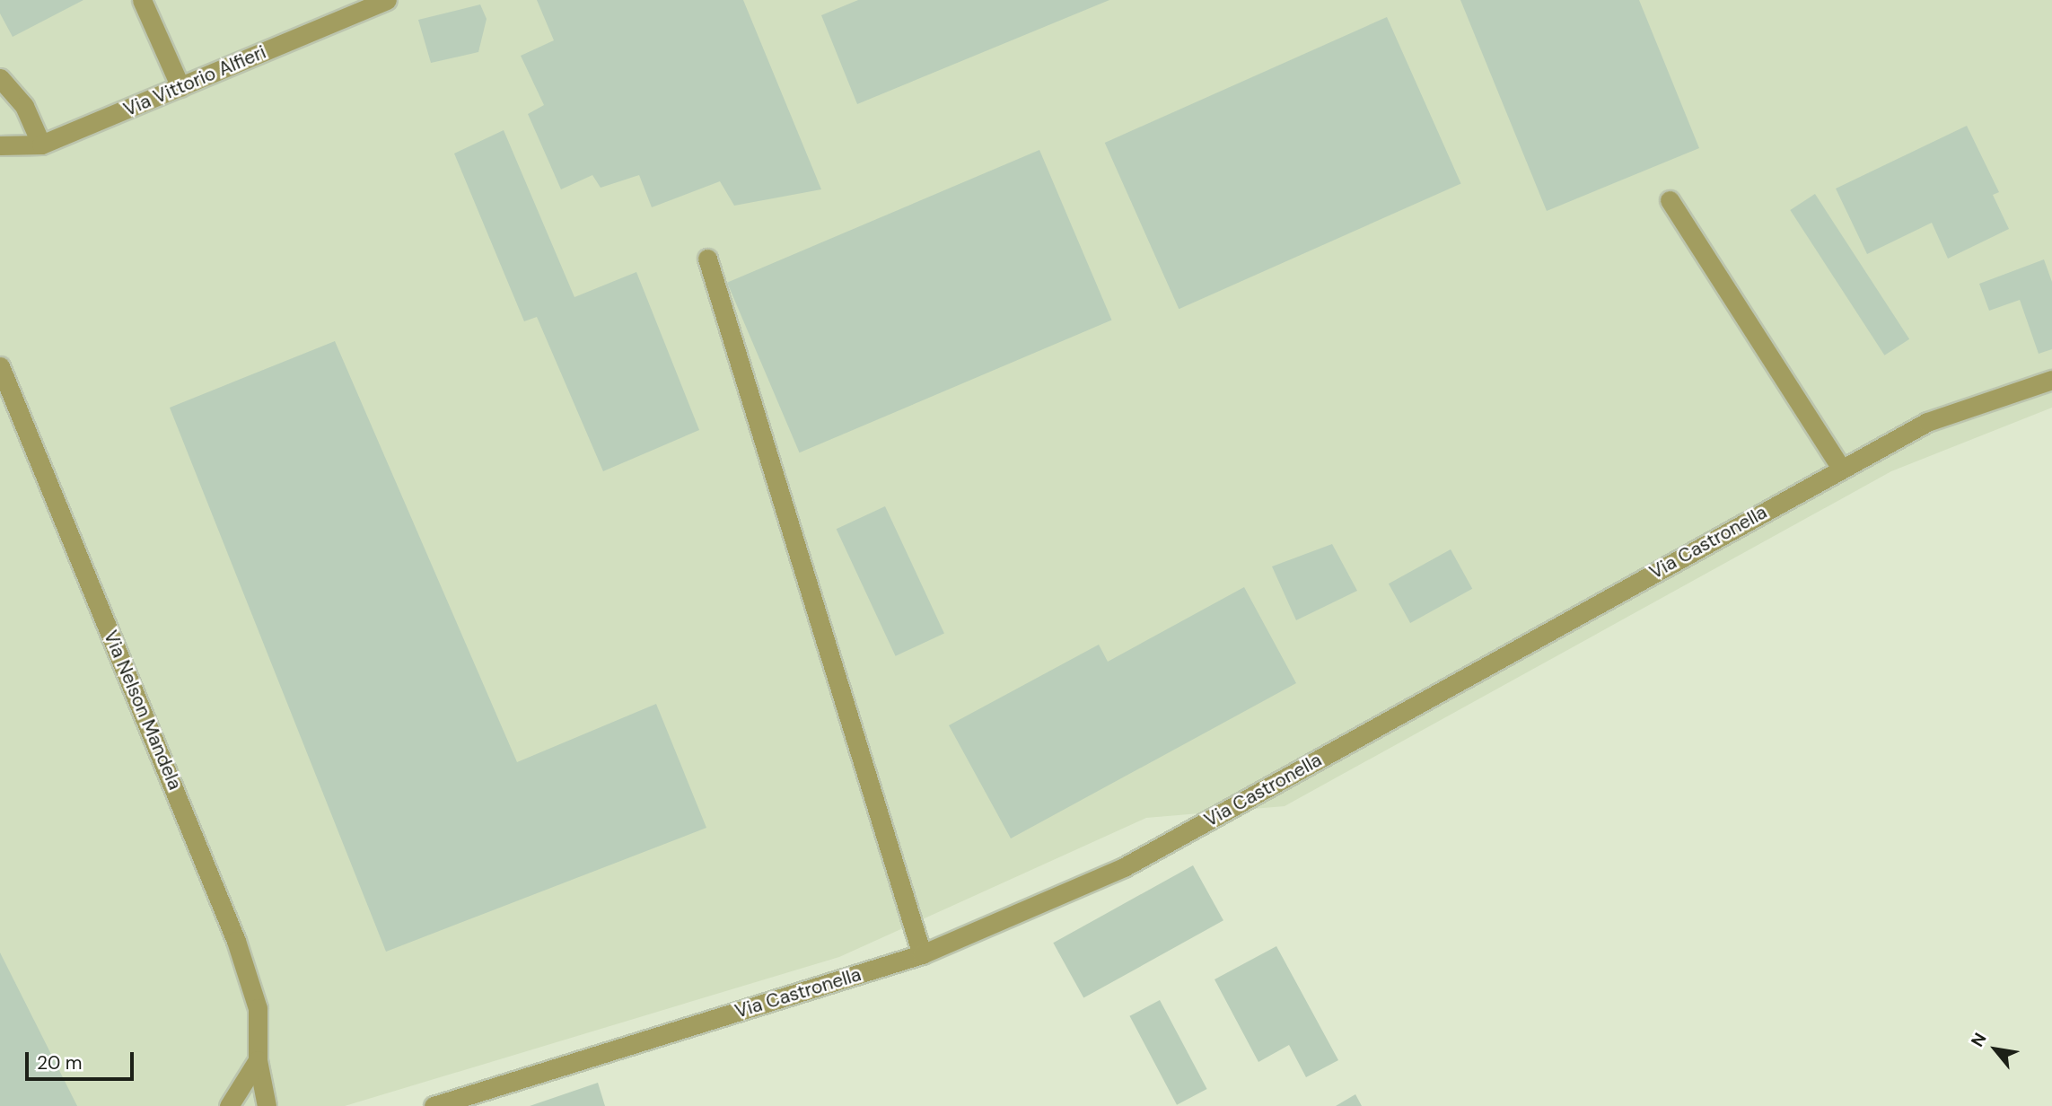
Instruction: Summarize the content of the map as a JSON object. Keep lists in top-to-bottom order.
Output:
{
  "streets": {
    "street": ["Via Vittorio Alfieri", "Via Castronella", "Via Nelson Mandela"]
  },
  "scale_bar": "20 m",
  "north": "top left"
}
